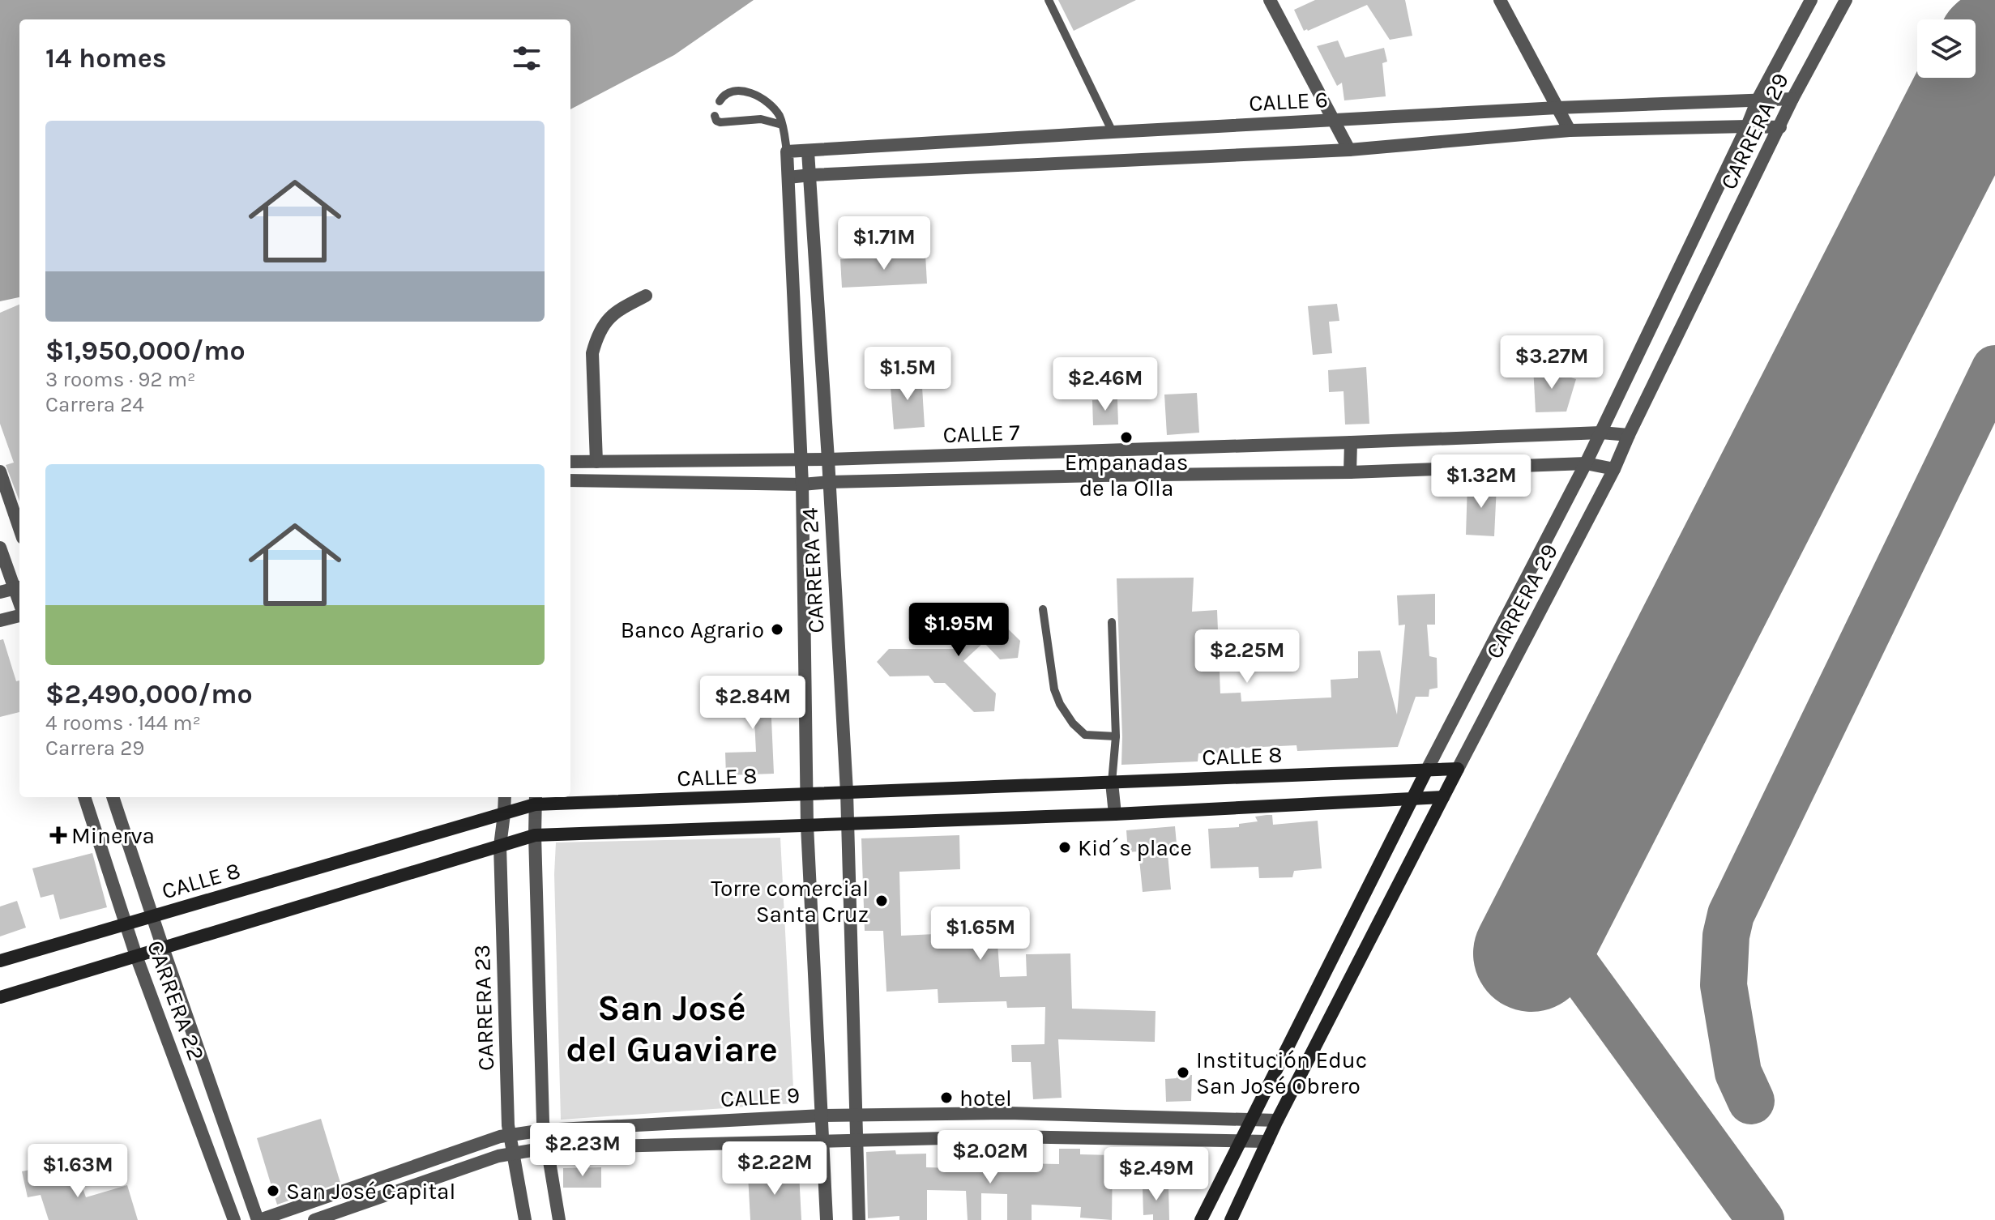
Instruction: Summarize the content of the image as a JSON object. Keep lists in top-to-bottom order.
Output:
{
  "streets": {
    "main road": ["CARRERA 29", "CALLE 8"],
    "street": [
      "CALLE 6",
      "CALLE 7",
      "CARRERA 24",
      "CARRERA 22",
      "CARRERA 23",
      "CALLE 9"
    ]
  },
  "crossings": [
    ["CALLE 6", "CARRERA 29"],
    ["CALLE 6", "CARRERA 24"],
    ["CARRERA 29", "CALLE 7"],
    ["CARRERA 29", "CALLE 8"],
    ["CARRERA 29", "CALLE 9"],
    ["CALLE 7", "CARRERA 24"],
    ["CARRERA 24", "CALLE 8"],
    ["CARRERA 24", "CALLE 9"],
    ["CALLE 8", "CARRERA 22"],
    ["CALLE 8", "CARRERA 23"],
    ["CARRERA 22", "CALLE 9"],
    ["CARRERA 23", "CALLE 9"]
  ],
  "districts": ["San José del Guaviare"],
  "places": {
    "other": [
      "Empanadas de la Olla",
      "Banco Agrario",
      "Kid´s place",
      "Torre comercial Santa Cruz",
      "Institución Educ San José Obrero",
      "hotel",
      "San José Capital"
    ],
    "health": ["Minerva"]
  },
  "page": {
    "heading": "14 homes",
    "list": [
      {
        "name": "$1,950,000/mo",
        "note": "3 rooms · 92 m² · Carrera 24"
      },
      {
        "name": "$2,490,000/mo",
        "note": "4 rooms · 144 m² · Carrera 29"
      }
    ],
    "price": [
      "$1.71M",
      "$3.27M",
      "$1.5M",
      "$2.46M",
      "$1.32M",
      "$1.95M",
      "$2.25M",
      "$2.84M",
      "$1.65M",
      "$2.23M",
      "$2.02M",
      "$2.22M",
      "$1.63M",
      "$2.49M"
    ]
  }
}
